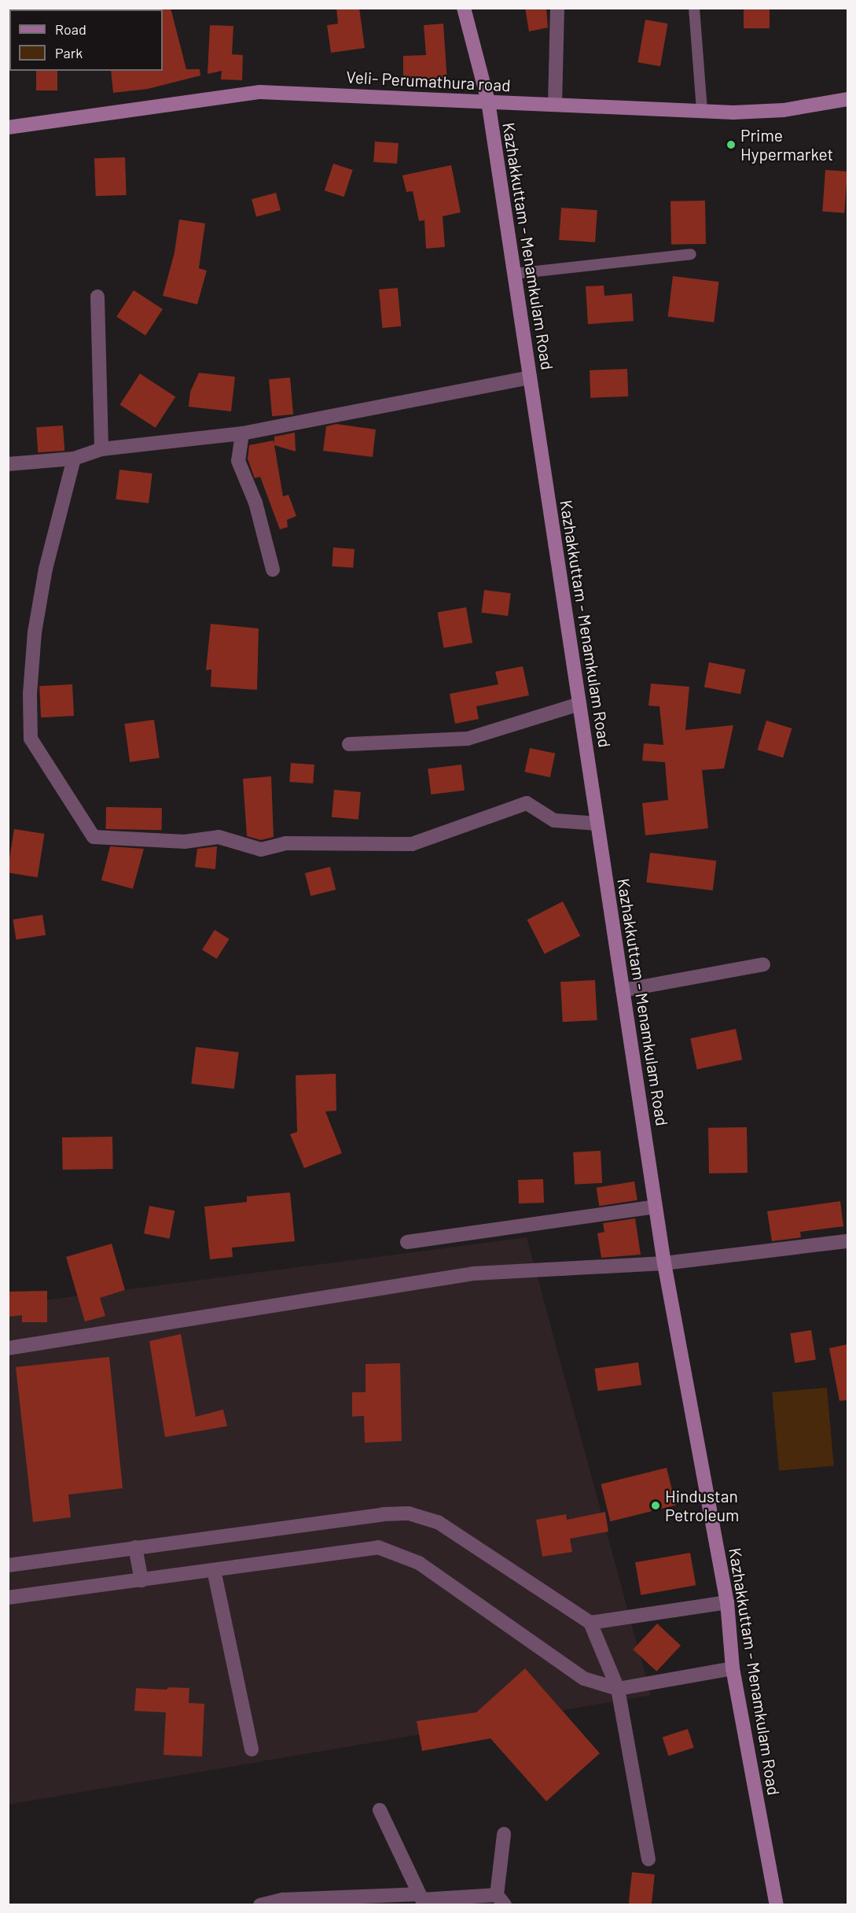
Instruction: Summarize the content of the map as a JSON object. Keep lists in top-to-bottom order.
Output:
{
  "streets": {
    "main road": ["Veli- Perumathura road", "Kazhakkuttam - Menamkulam Road"]
  },
  "crossings": [
    ["Veli- Perumathura road", "Kazhakkuttam - Menamkulam Road"]
  ],
  "places": ["Prime Hypermarket", "Hindustan Petroleum"],
  "legend": ["Road", "Park"]
}
